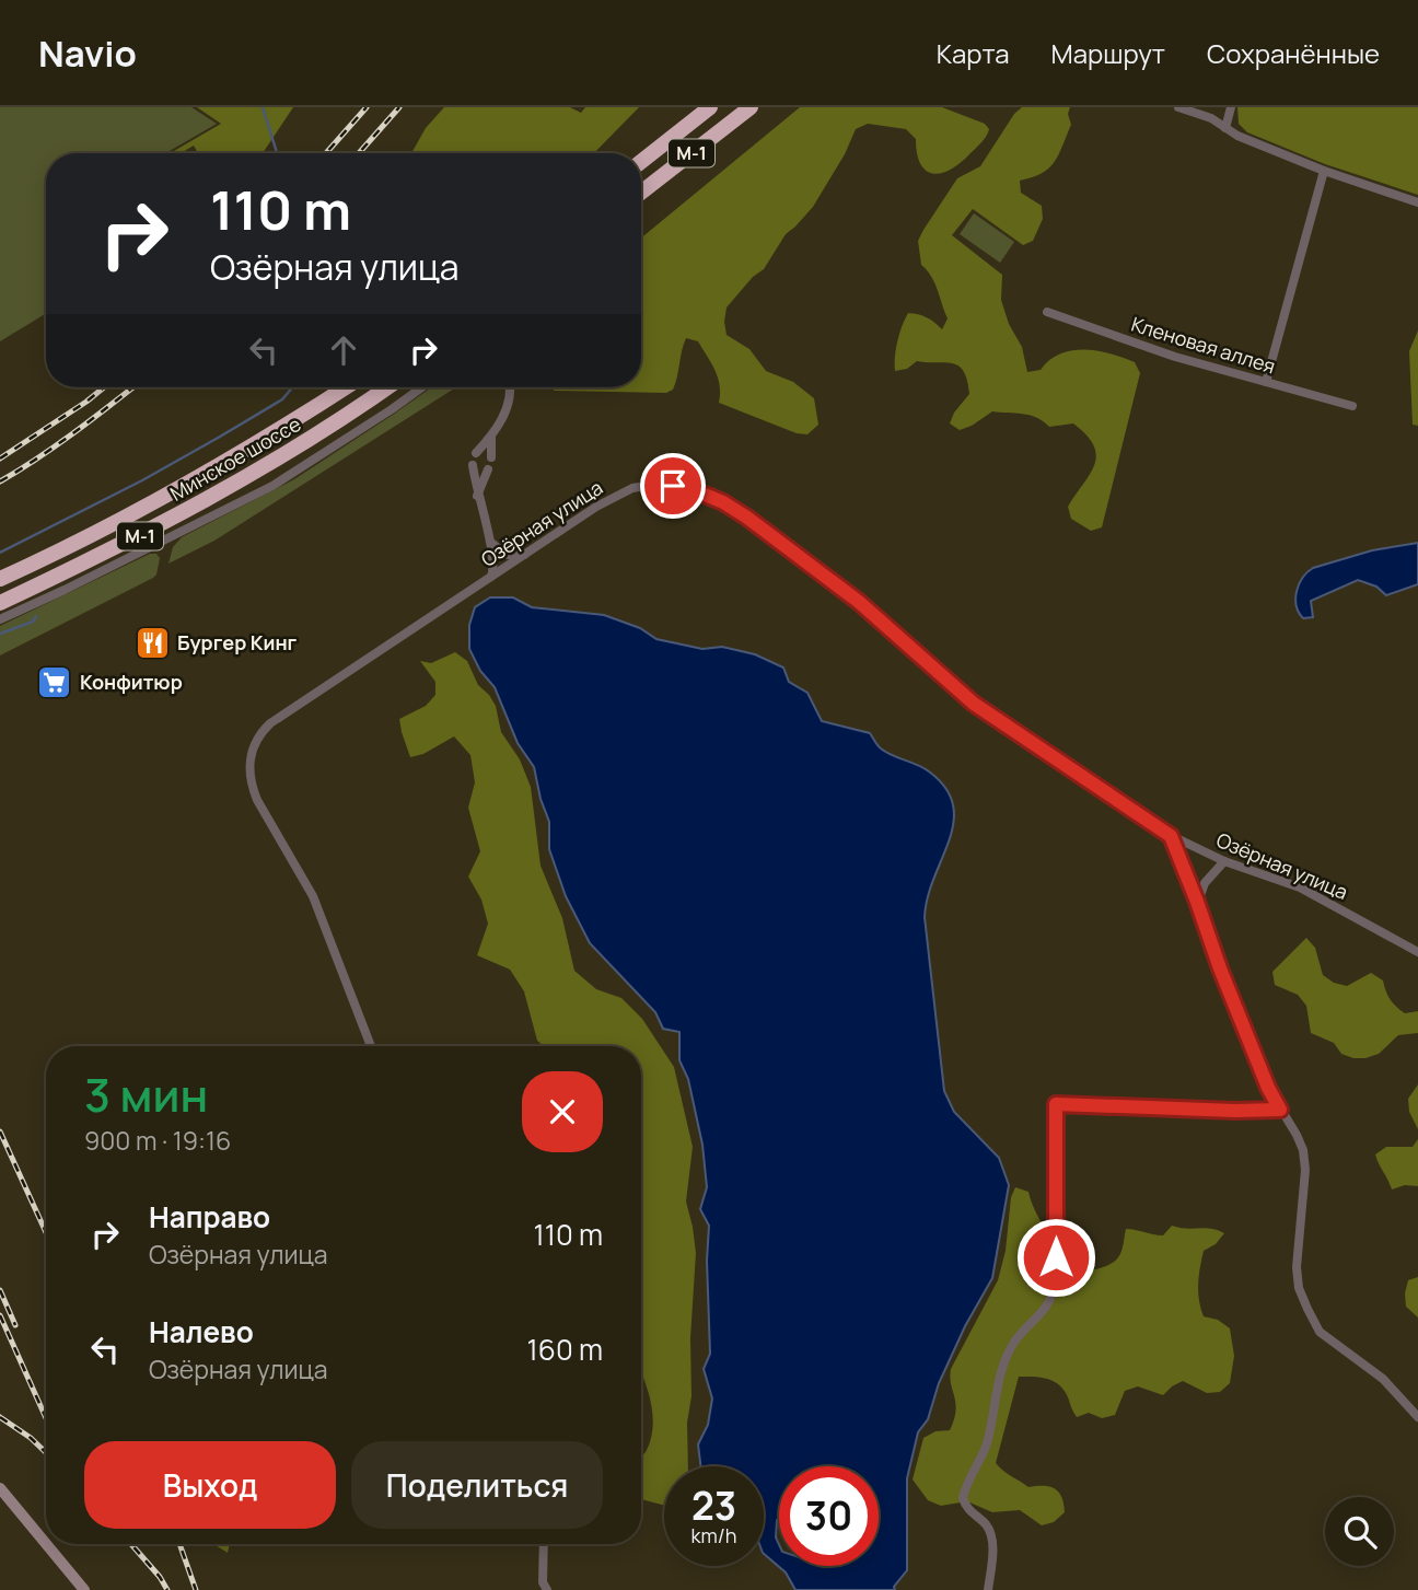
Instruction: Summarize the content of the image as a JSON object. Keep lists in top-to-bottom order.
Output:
{
  "streets": {
    "highway": ["М-1", "Минское шоссе"],
    "street": ["Кленовая аллея", "Озёрная улица"]
  },
  "places": {
    "restaurant": ["Бургер Кинг"],
    "supermarket": ["Конфитюр"]
  },
  "page": {
    "header": "Navio",
    "nav": ["Карта", "Маршрут", "Сохранённые"],
    "turn": ["110 m", "Озёрная улица"],
    "heading": ["3 мин", "900 m · 19:16"],
    "list": [
      {
        "name": "Направо",
        "note": "Озёрная улица",
        "value": "110 m"
      },
      {
        "name": "Налево",
        "note": "Озёрная улица",
        "value": "160 m"
      }
    ],
    "buttons": ["Выход", "Поделиться"],
    "speed": "23 km/h",
    "limit": "30"
  }
}
